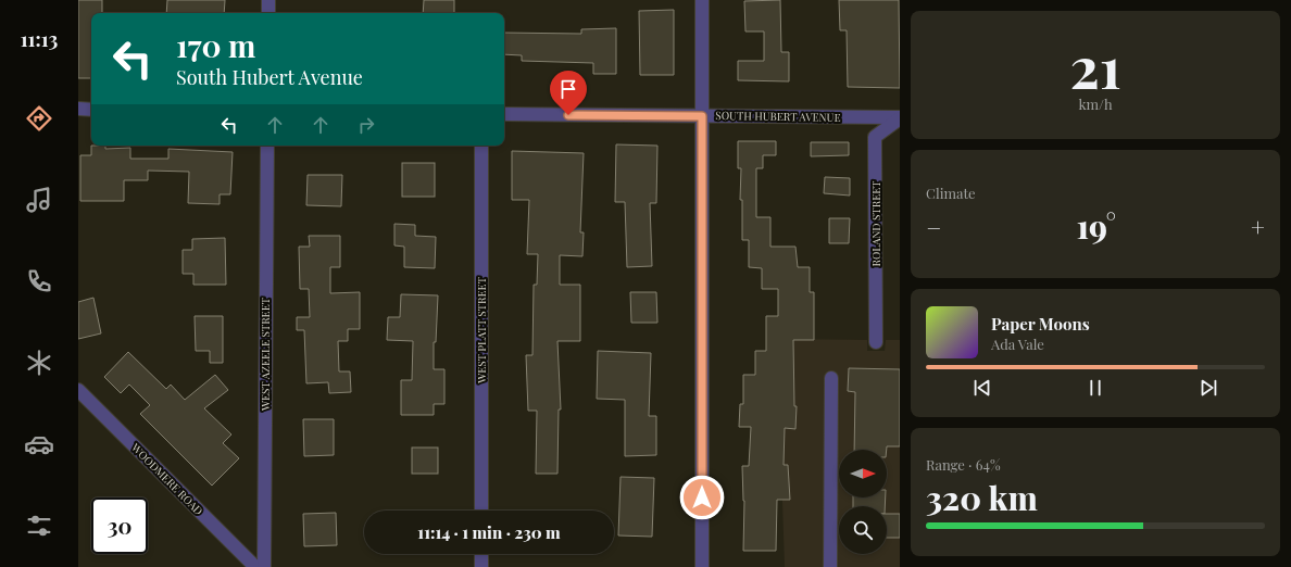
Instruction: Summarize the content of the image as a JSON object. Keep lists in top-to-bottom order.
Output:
{
  "streets": {
    "street": [
      "SOUTH HUBERT AVENUE",
      "ROLAND STREET",
      "WEST PLATT STREET",
      "WEST AZEELE STREET",
      "WOODMERE ROAD"
    ]
  },
  "crossings": [
    ["SOUTH HUBERT AVENUE", "ROLAND STREET"]
  ],
  "north": "right",
  "page": {
    "tabs": "11:13",
    "tile": [
      ["21", "km/h"],
      "Climate",
      ["Range · 64%", "320 km"]
    ],
    "turn": ["170 m", "South Hubert Avenue"],
    "heat": ["−", "19°", "+"],
    "song": ["Paper Moons", "Ada Vale"],
    "limit": "30",
    "trip": "11:14 · 1 min · 230 m"
  }
}
